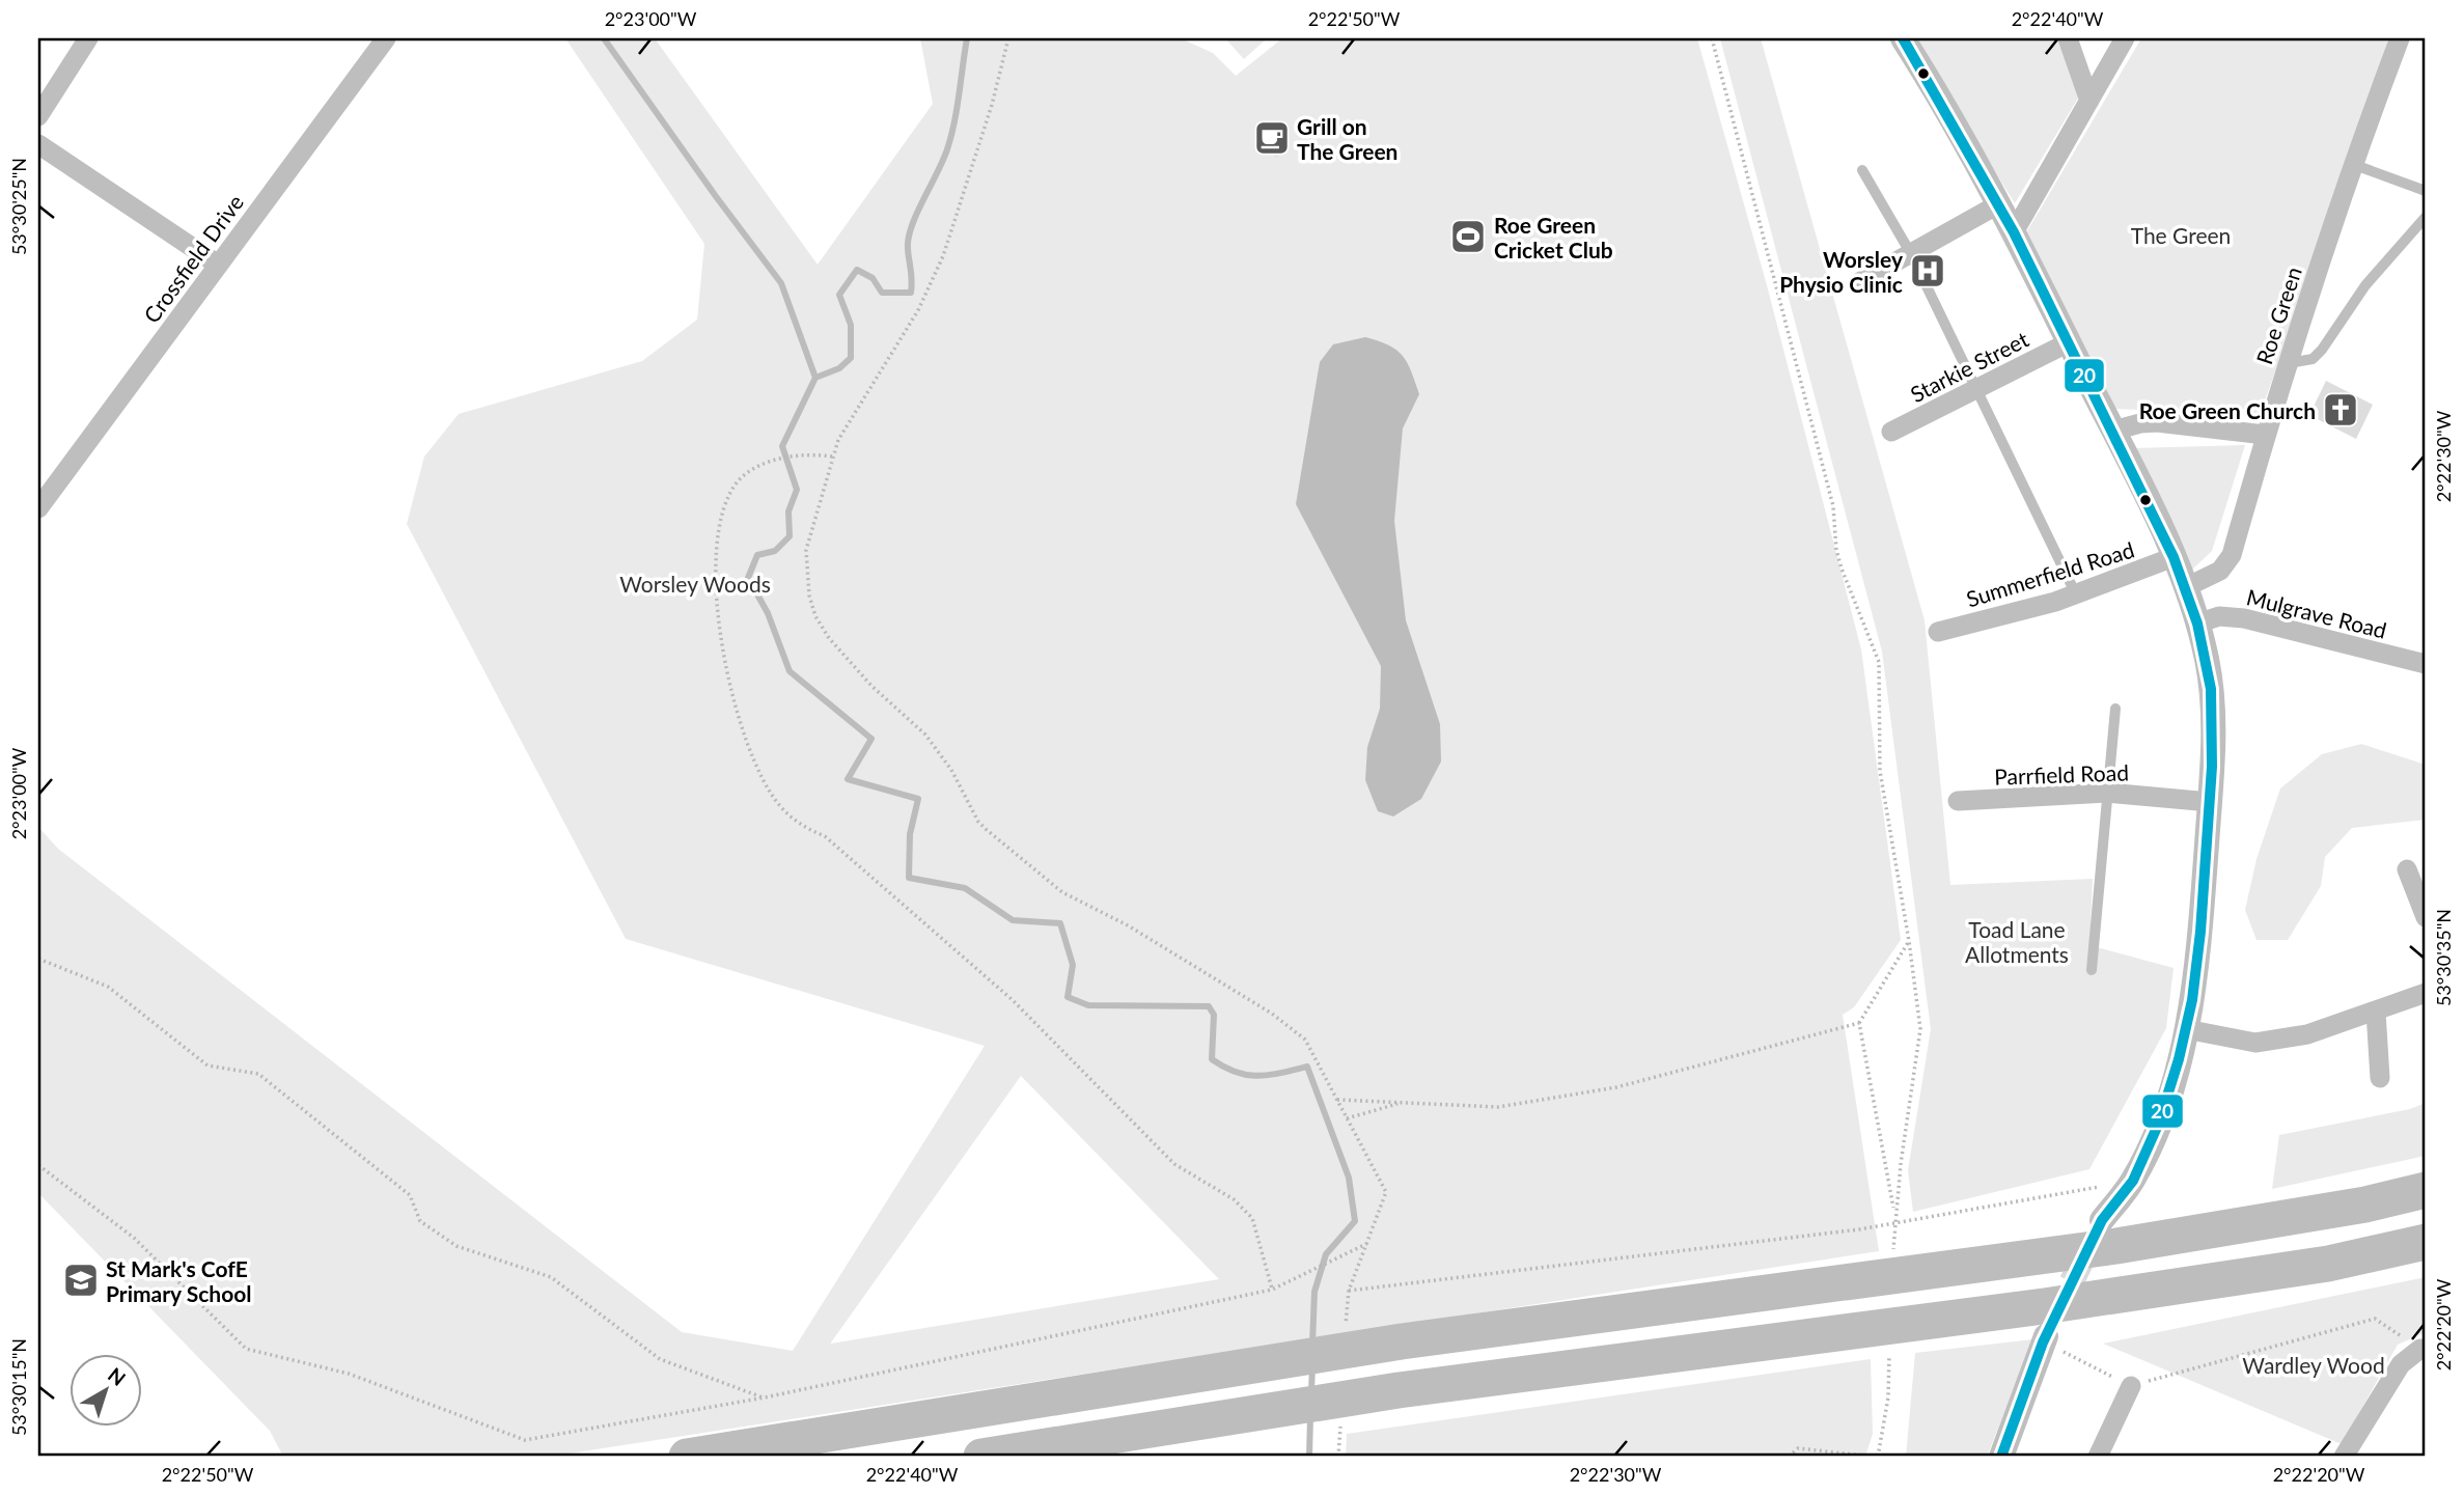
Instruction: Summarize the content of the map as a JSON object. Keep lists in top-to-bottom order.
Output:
{
  "streets": {
    "street": [
      "Crossfield Drive",
      "Roe Green",
      "Starkie Street",
      "Summerfield Road",
      "Mulgrave Road",
      "Parrfield Road"
    ]
  },
  "parks": [
    "The Green",
    "Worsley Woods",
    "Toad Lane Allotments",
    "Wardley Wood"
  ],
  "places": {
    "cafe": ["Grill on The Green"],
    "sports": ["Roe Green Cricket Club"],
    "hospital": ["Worsley Physio Clinic"],
    "church": ["Roe Green Church"],
    "school or university": ["St Mark's CofE Primary School"]
  },
  "lines": ["transit line 20"],
  "north": "top right",
  "coordinates": [
    "2°23'00\"W",
    "2°22'50\"W",
    "2°22'40\"W",
    "53°30'25\"N",
    "2°22'30\"W",
    "53°30'35\"N",
    "2°22'20\"W",
    "53°30'15\"N"
  ]
}
